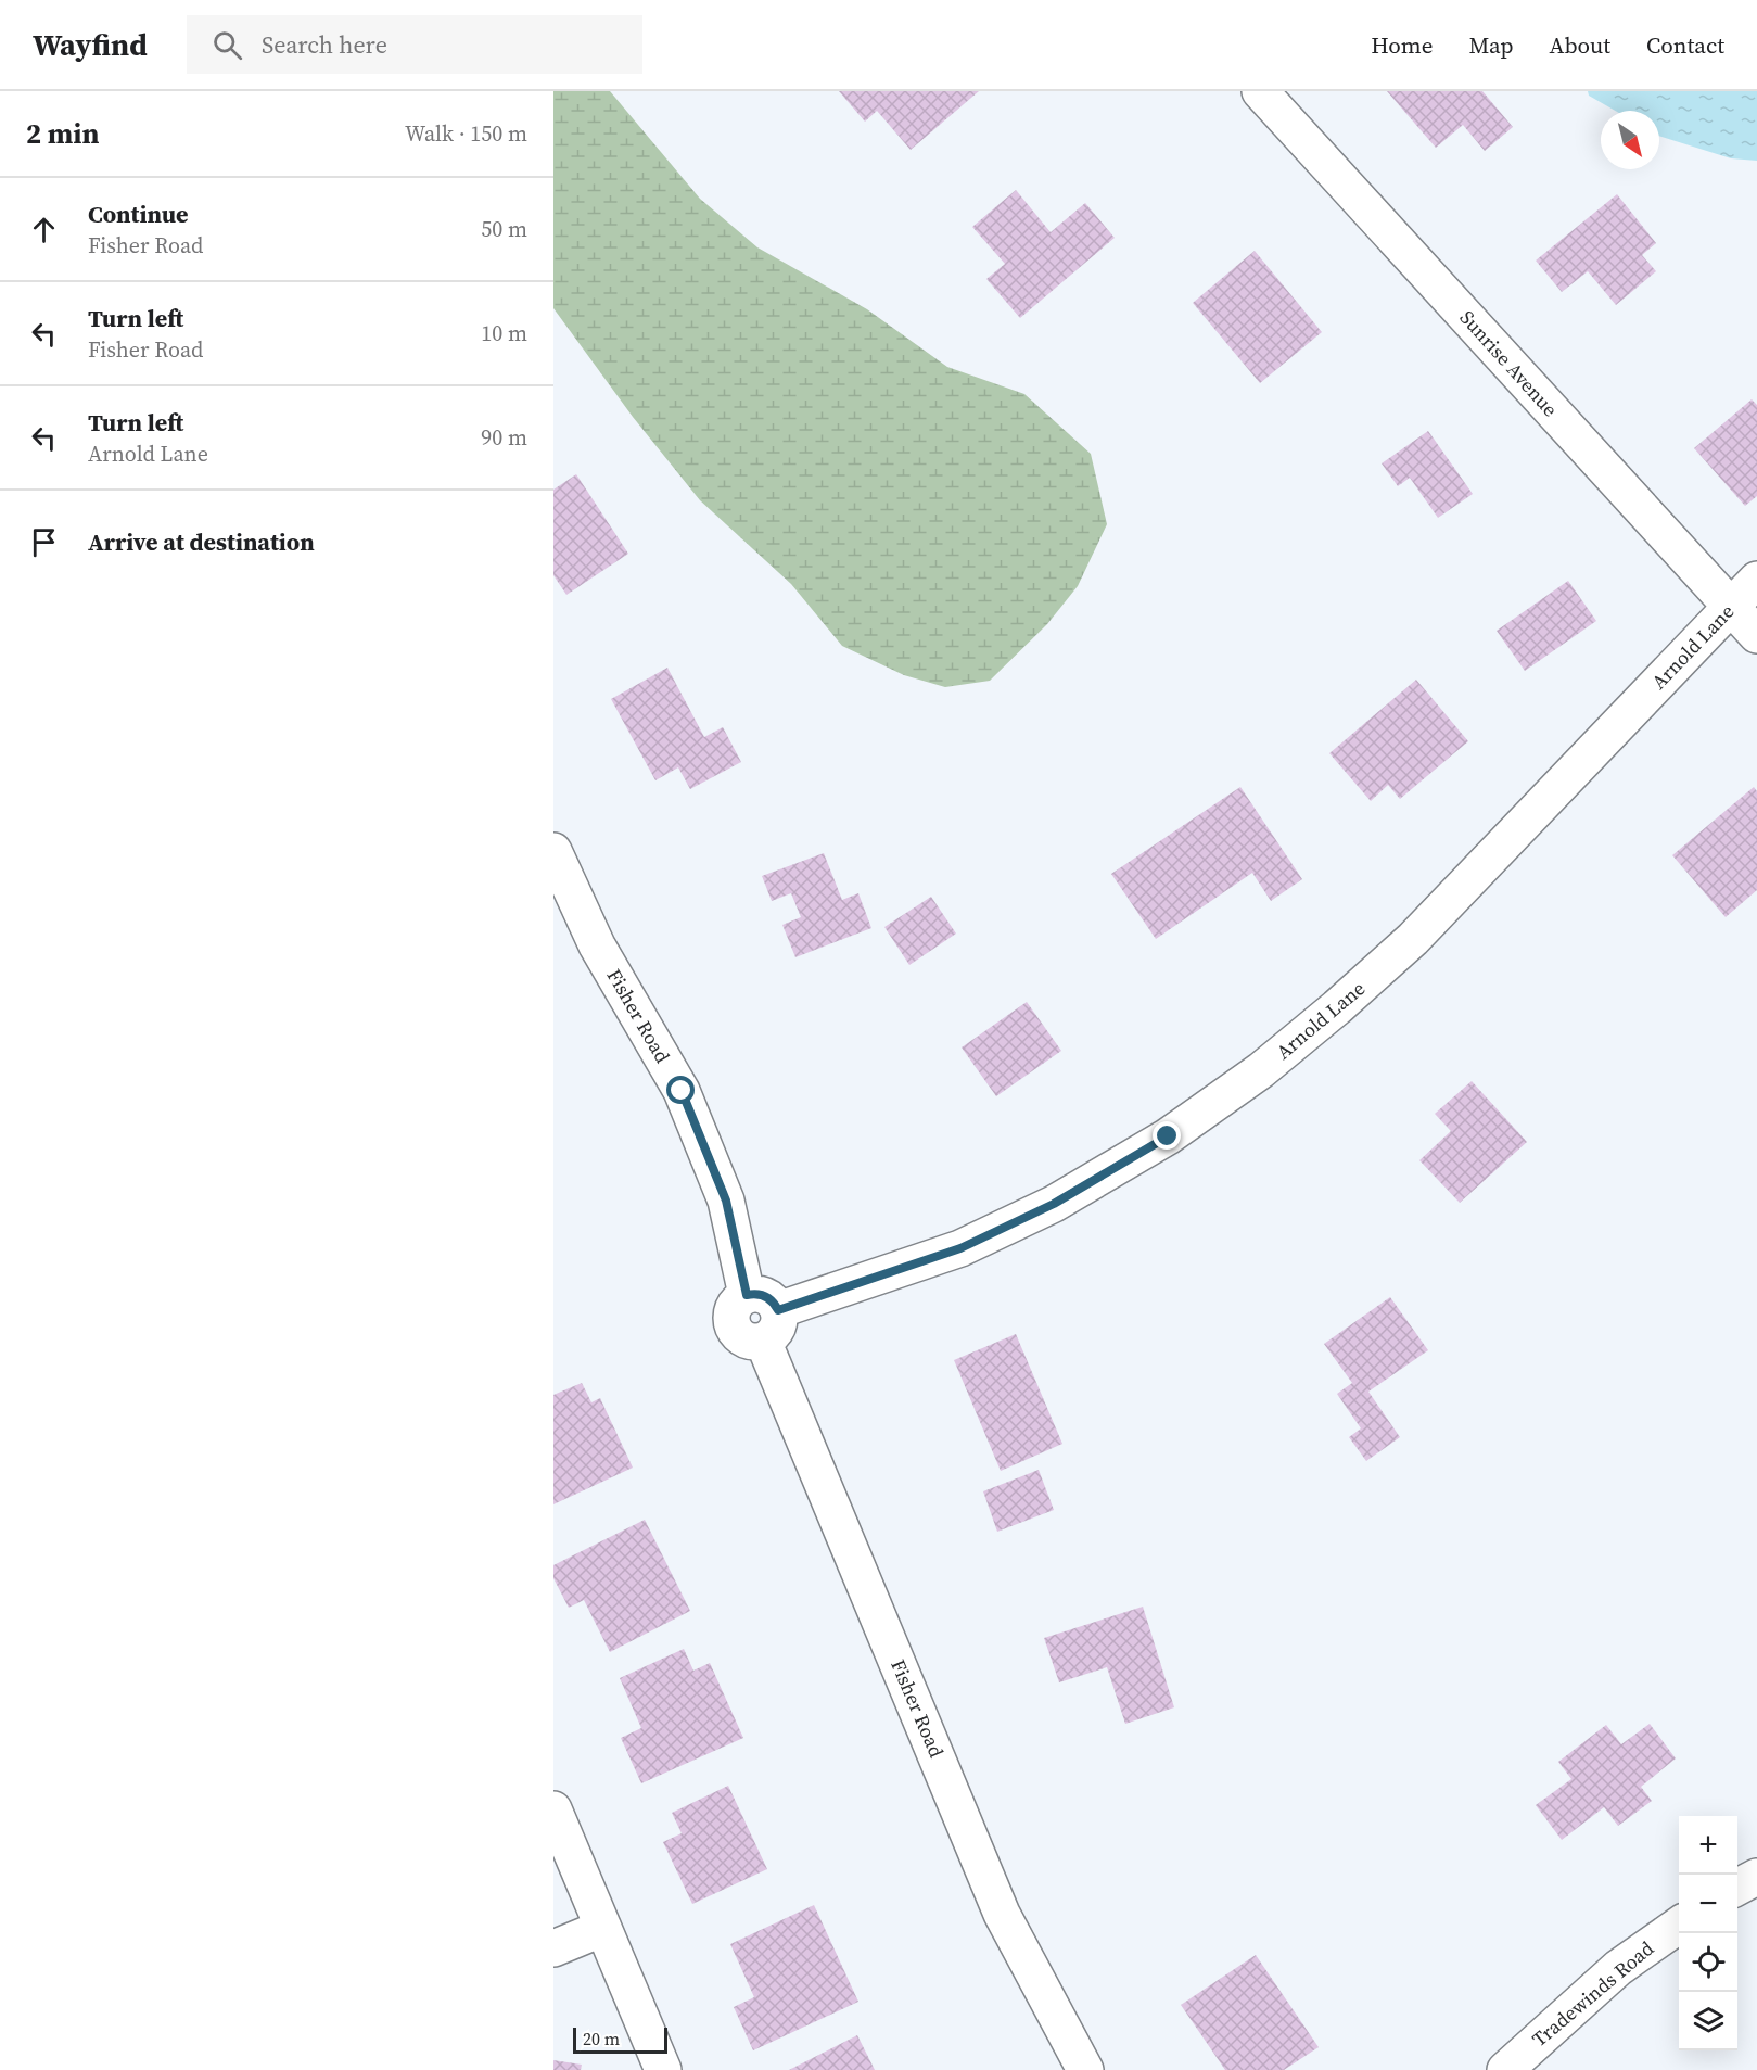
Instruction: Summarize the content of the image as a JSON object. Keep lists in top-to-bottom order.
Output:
{
  "streets": {
    "street": [
      "Sunrise Avenue",
      "Arnold Lane",
      "Fisher Road",
      "Tradewinds Road"
    ]
  },
  "crossings": [
    ["Sunrise Avenue", "Arnold Lane"],
    ["Arnold Lane", "Fisher Road"]
  ],
  "scale_bar": "20 m",
  "north": "bottom right",
  "page": {
    "header": "Wayfind",
    "search": "Search here",
    "nav": [
      "Home",
      "Map",
      "About",
      "Contact"
    ],
    "heading": ["2 min", "Walk · 150 m"],
    "list": [
      ["Continue", "Fisher Road", "50 m"],
      ["Turn left", "Fisher Road", "10 m"],
      ["Turn left", "Arnold Lane", "90 m"],
      "Arrive at destination"
    ],
    "map_buttons": ["+", "−"],
    "scale": "20 m"
  }
}
